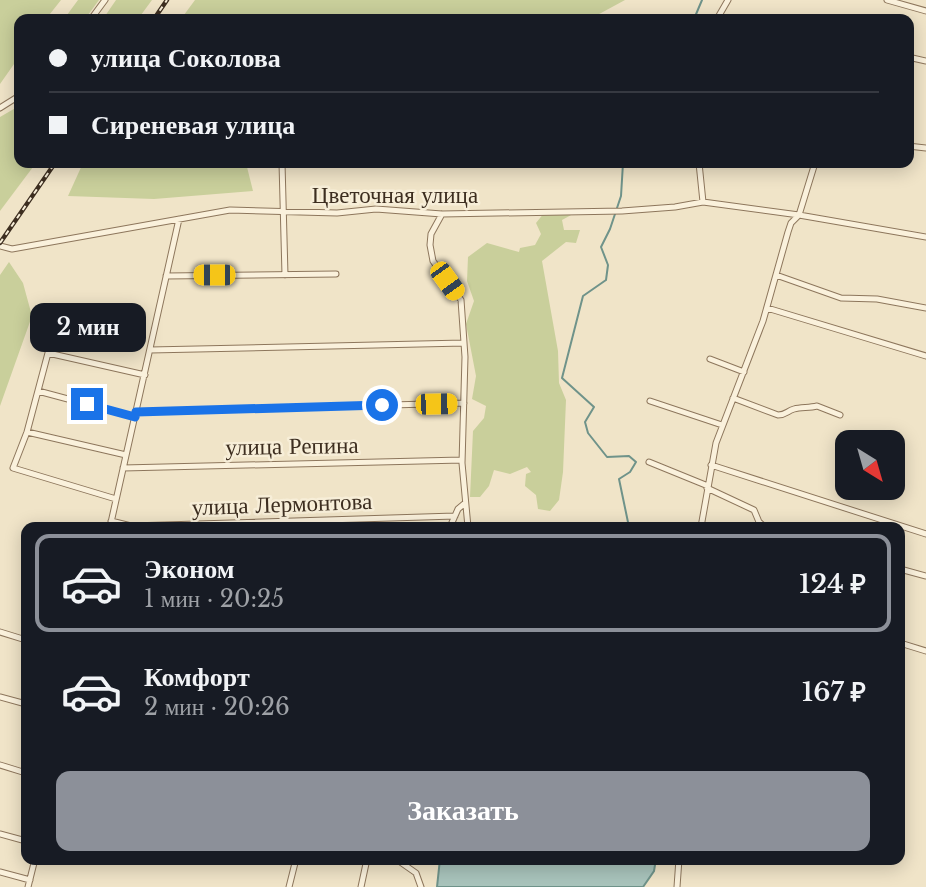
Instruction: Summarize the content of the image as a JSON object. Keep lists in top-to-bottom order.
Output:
{
  "streets": {
    "street": ["Цветочная улица", "улица Репина", "улица Лермонтова"]
  },
  "north": "bottom right",
  "page": {
    "banner": ["улица Соколова", "Сиреневая улица"],
    "bubble": "2 мин",
    "list": [
      {
        "name": "Эконом",
        "note": "1 мин · 20:25",
        "value": "124 ₽"
      },
      {
        "name": "Комфорт",
        "note": "2 мин · 20:26",
        "value": "167 ₽"
      }
    ],
    "buttons": "Заказать"
  }
}
